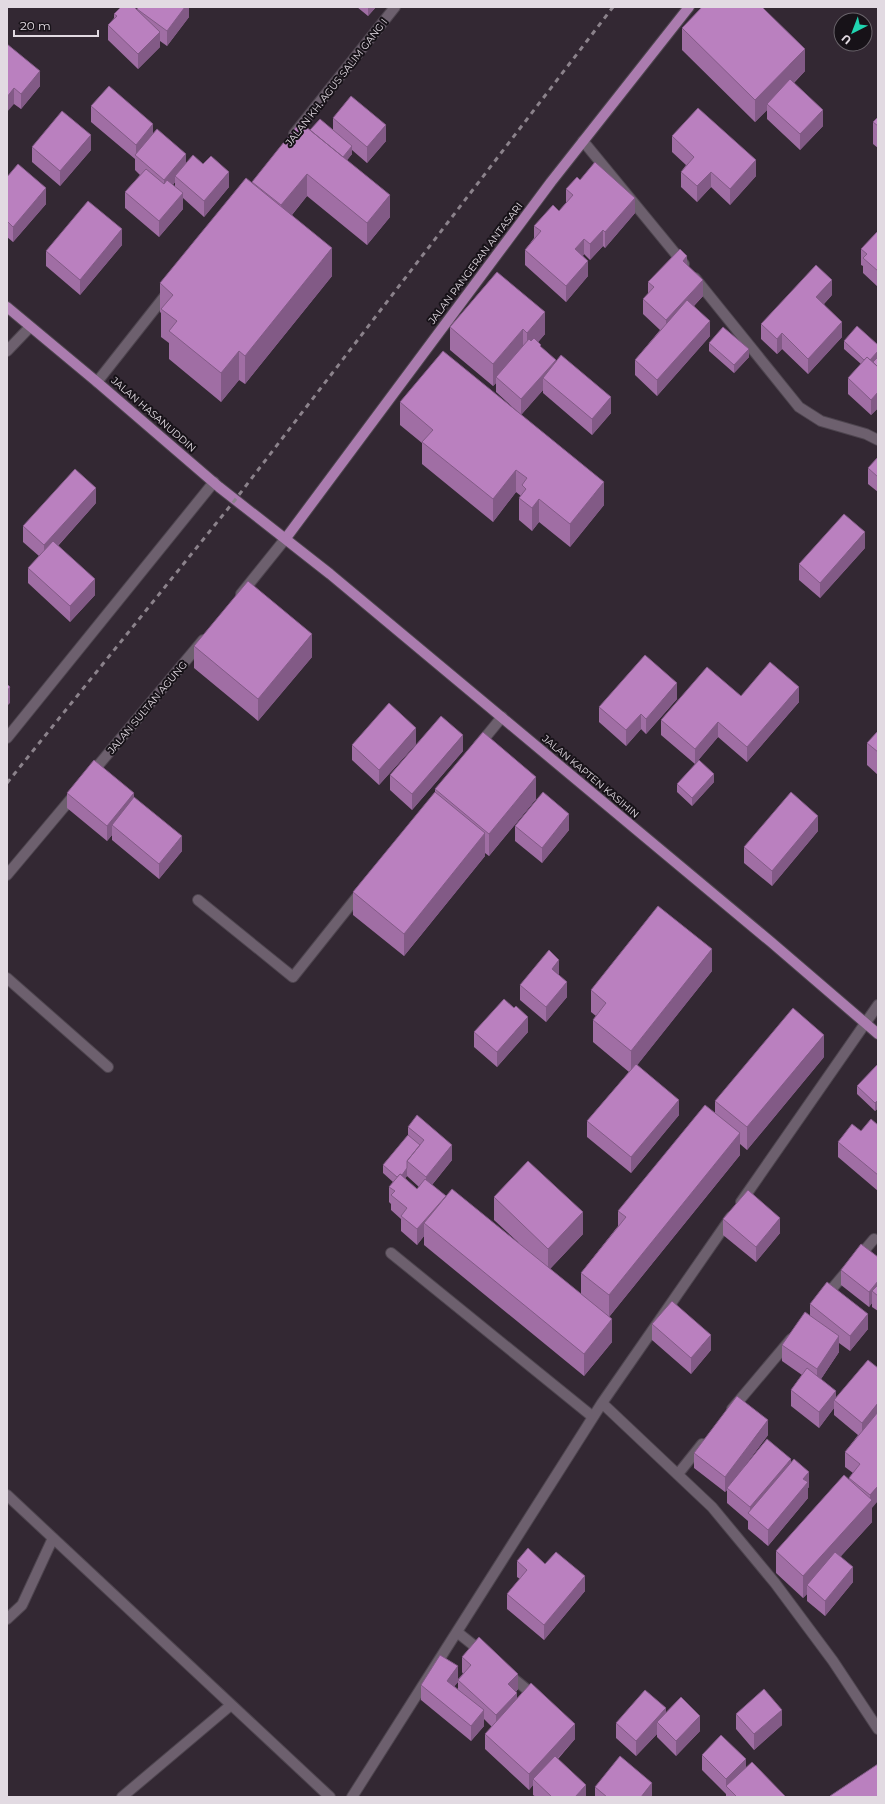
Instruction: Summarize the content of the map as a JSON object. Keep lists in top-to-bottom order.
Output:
{
  "streets": {
    "main road": ["JALAN PANGERAN ANTASARI", "JALAN HASANUDDIN", "JALAN KAPTEN KASIHIN"],
    "street": ["JALAN KH. AGUS SALIM GANG I", "JALAN SULTAN AGUNG"]
  },
  "crossings": [
    ["JALAN PANGERAN ANTASARI", "JALAN HASANUDDIN"],
    ["JALAN PANGERAN ANTASARI", "JALAN KAPTEN KASIHIN"],
    ["JALAN HASANUDDIN", "JALAN KAPTEN KASIHIN"]
  ],
  "scale_bar": "20 m",
  "north": "bottom left"
}
